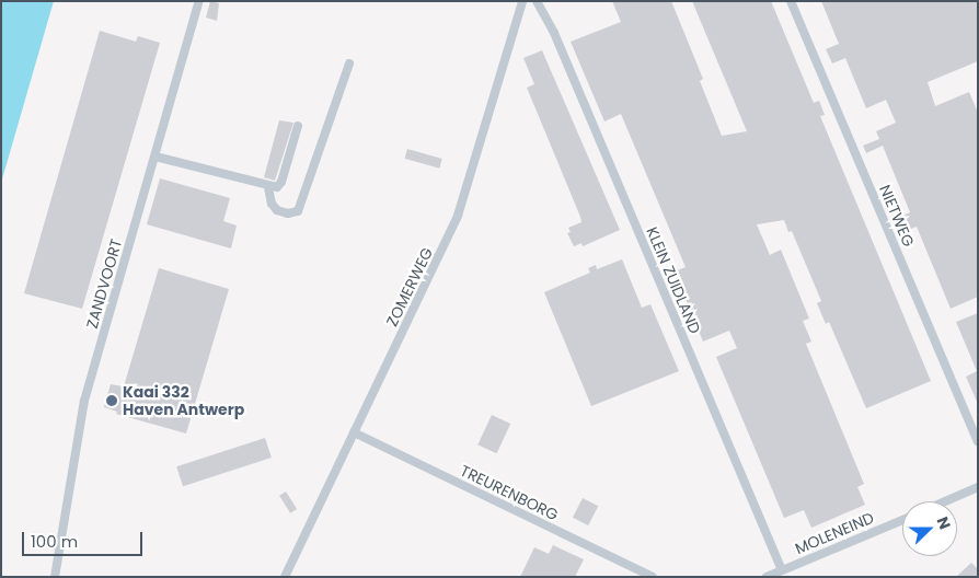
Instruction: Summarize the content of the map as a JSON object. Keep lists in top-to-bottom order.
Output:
{
  "streets": {
    "street": [
      "NIETWEG",
      "KLEIN ZUIDLAND",
      "ZANDVOORT",
      "ZOMERWEG",
      "TREURENBORG",
      "MOLENEIND"
    ]
  },
  "crossings": [
    ["KLEIN ZUIDLAND", "MOLENEIND"],
    ["ZOMERWEG", "TREURENBORG"]
  ],
  "places": ["Kaai 332 Haven Antwerp"],
  "scale_bar": "100 m",
  "north": "right"
}
